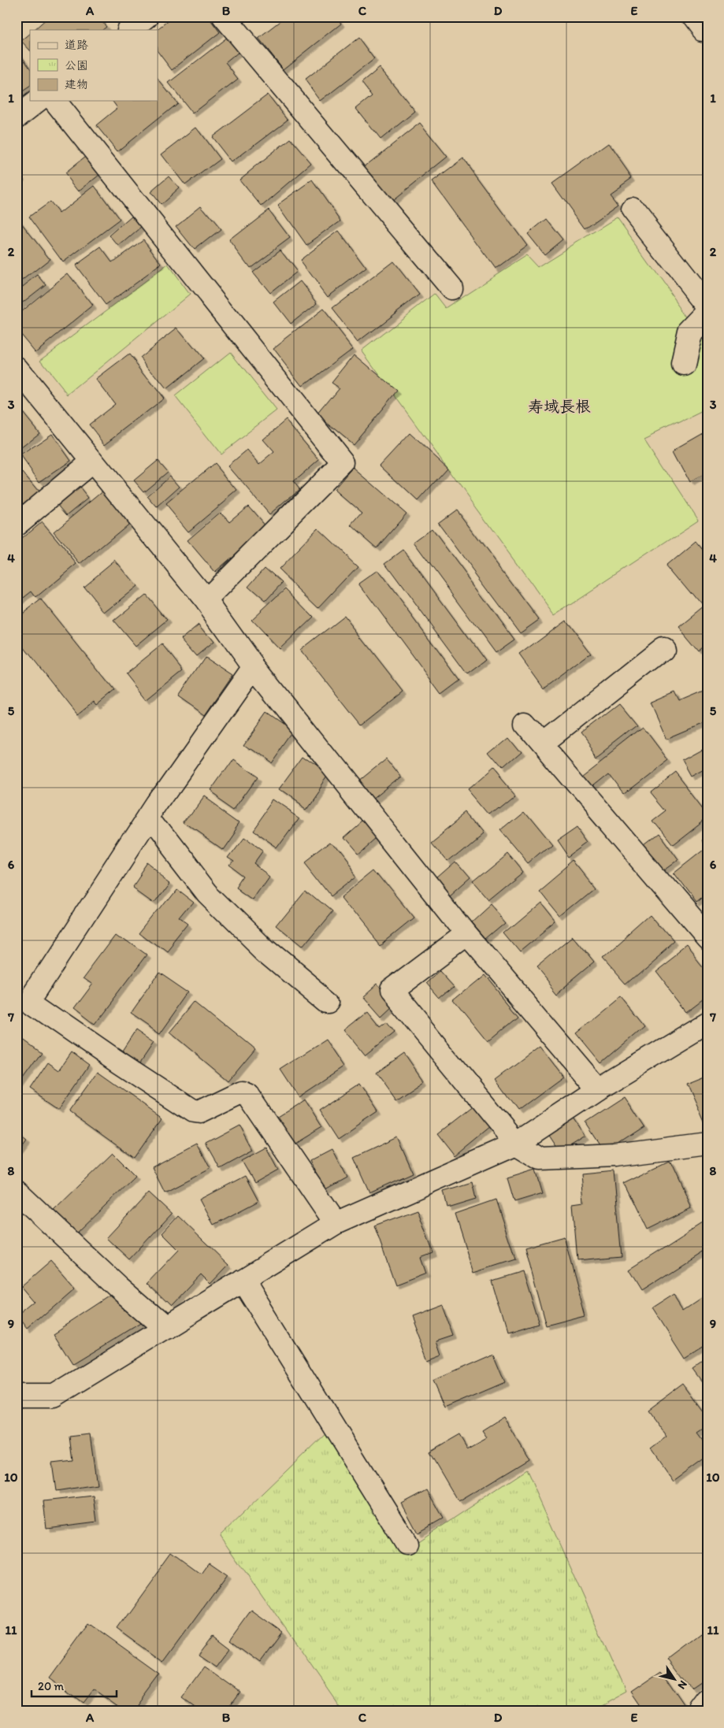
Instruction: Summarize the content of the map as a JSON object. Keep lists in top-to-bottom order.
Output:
{
  "districts": ["寿域長根"],
  "legend": ["道路", "公園", "建物"],
  "scale_bar": "20 m",
  "north": "bottom right",
  "grid": {
    "columns": [
      "A",
      "B",
      "C",
      "D",
      "E"
    ],
    "rows": [
      "1",
      "2",
      "3",
      "4",
      "5",
      "6",
      "7",
      "8",
      "9",
      "10",
      "11"
    ]
  }
}
